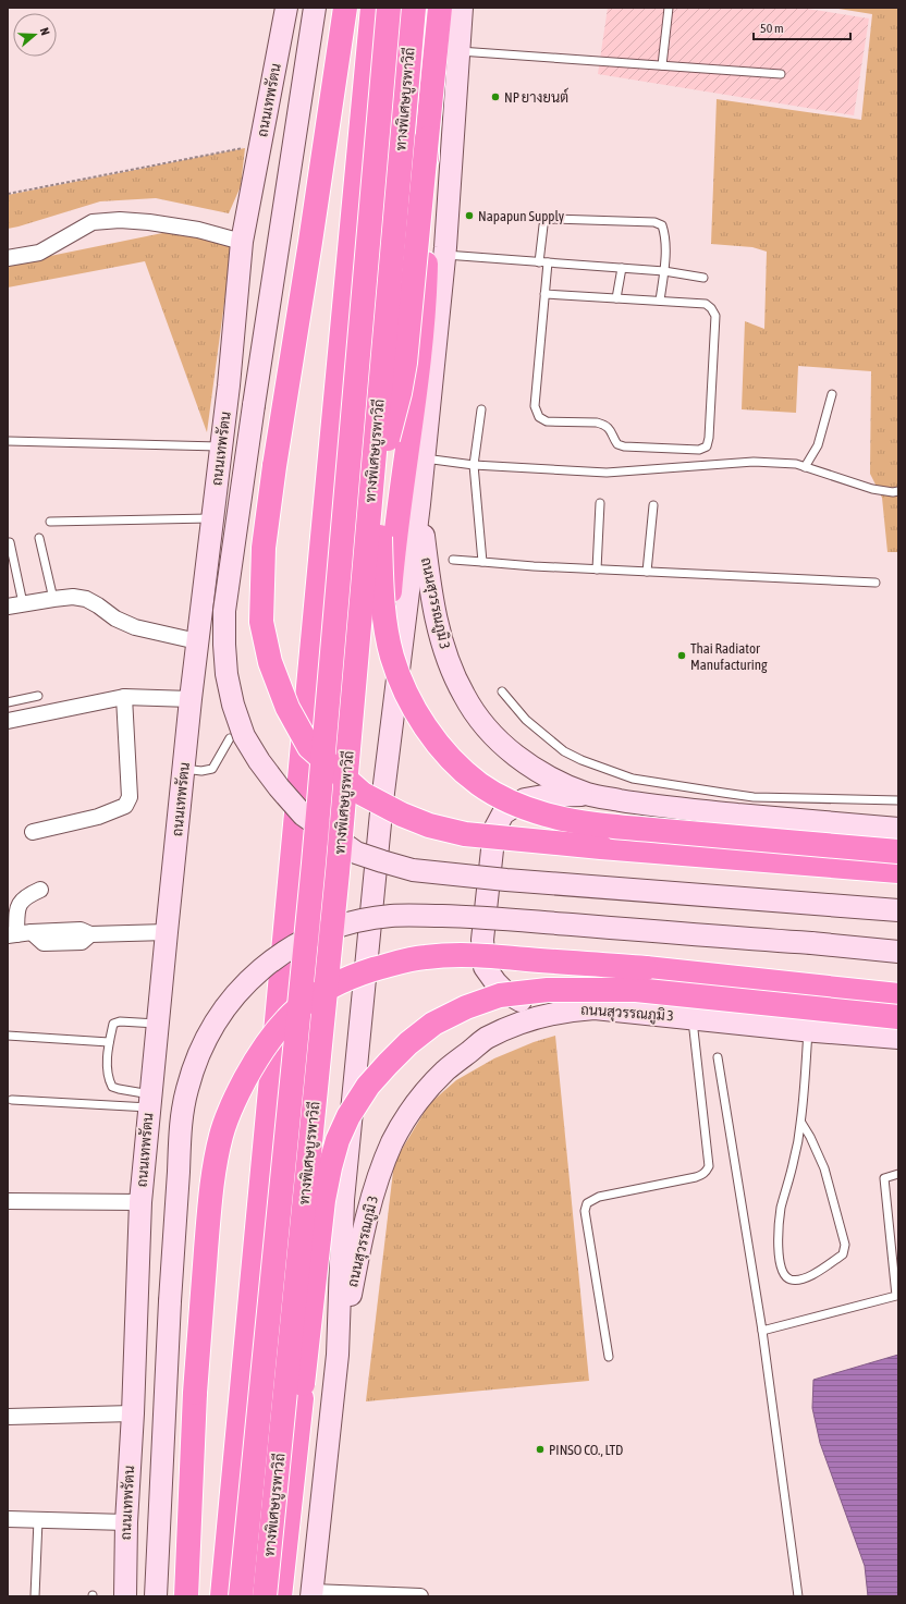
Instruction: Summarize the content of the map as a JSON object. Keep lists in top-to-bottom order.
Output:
{
  "streets": {
    "highway": ["ทางพิเศษบูรพาวิถี"],
    "main road": ["ถนนเทพรัตน", "ถนนสุวรรณภูมิ 3"]
  },
  "places": [
    "NP ยางยนต์",
    "Napapun Supply",
    "Thai Radiator Manufacturing",
    "PINSO CO., LTD"
  ],
  "scale_bar": "50 m",
  "north": "right"
}
